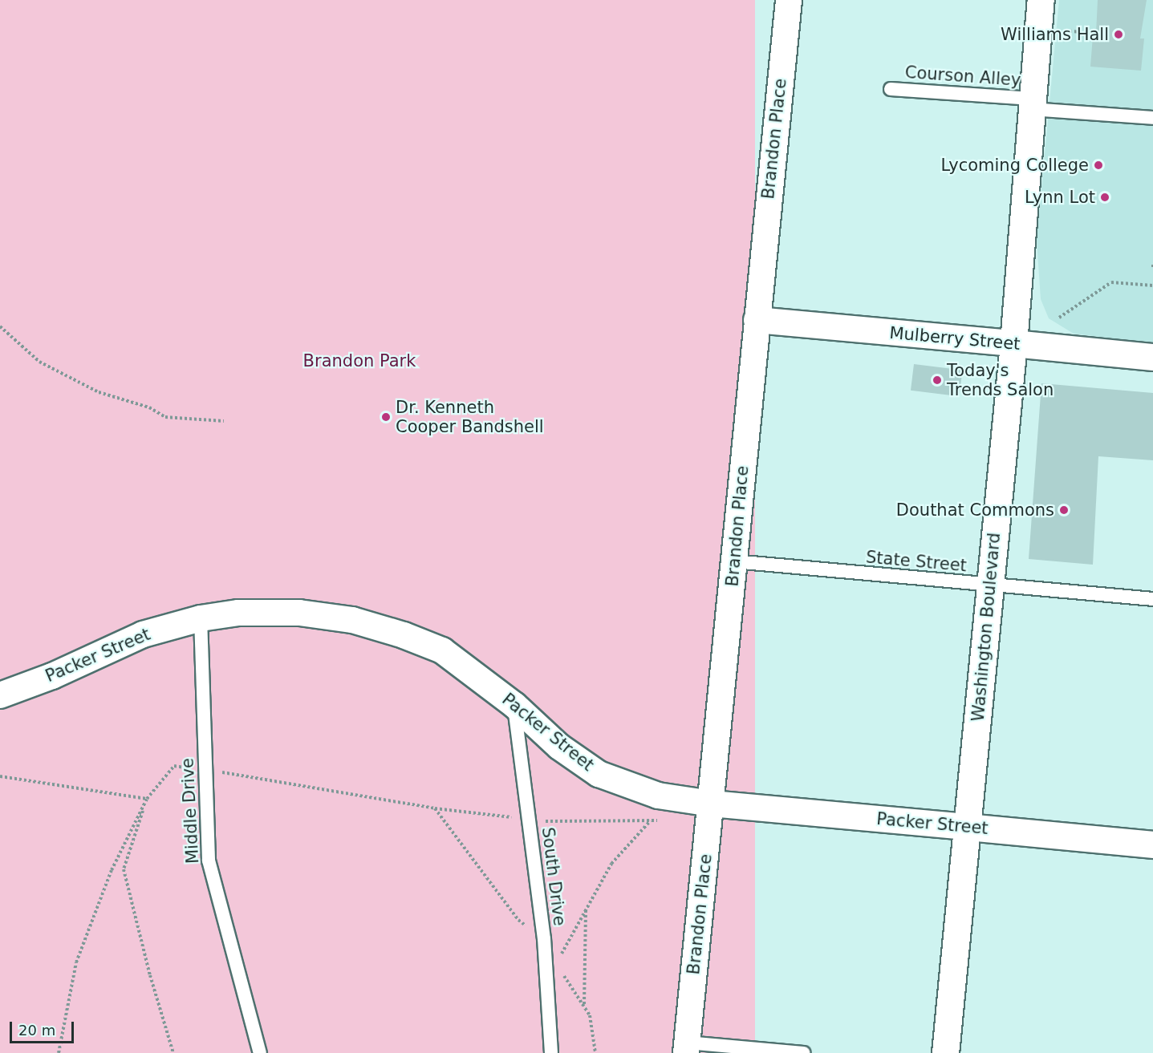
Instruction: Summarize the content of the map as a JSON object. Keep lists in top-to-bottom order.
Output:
{
  "streets": {
    "main road": ["Mulberry Street", "Washington Boulevard", "Packer Street"],
    "street": ["Brandon Place"],
    "lane": [
      "Courson Alley",
      "State Street",
      "Middle Drive",
      "South Drive"
    ]
  },
  "crossings": [
    ["Courson Alley", "Washington Boulevard"],
    ["Brandon Place", "Mulberry Street"],
    ["Brandon Place", "State Street"],
    ["Brandon Place", "Packer Street"],
    ["Mulberry Street", "Washington Boulevard"],
    ["State Street", "Washington Boulevard"],
    ["Washington Boulevard", "Packer Street"],
    ["Packer Street", "Middle Drive"],
    ["Packer Street", "South Drive"]
  ],
  "parks": ["Brandon Park"],
  "places": [
    "Williams Hall",
    "Lycoming College",
    "Lynn Lot",
    "Today's Trends Salon",
    "Dr. Kenneth Cooper Bandshell",
    "Douthat Commons"
  ],
  "scale_bar": "20 m"
}
